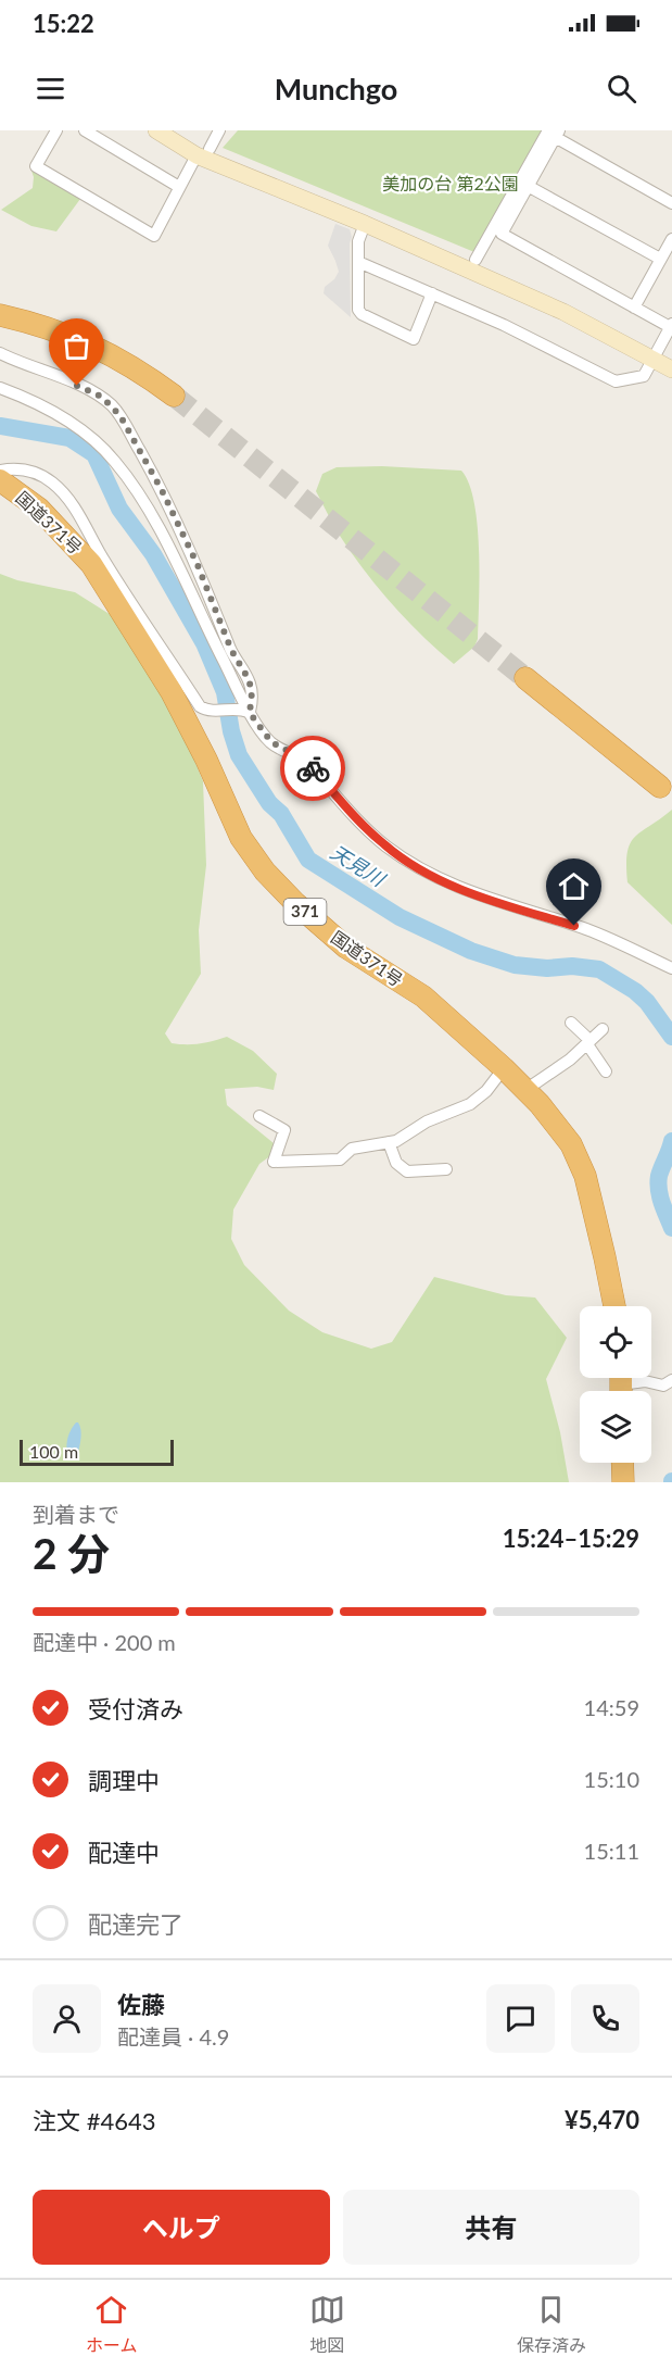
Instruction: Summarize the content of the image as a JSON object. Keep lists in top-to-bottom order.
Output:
{
  "streets": {
    "highway": ["国道371号", "371"]
  },
  "water": ["天見川"],
  "parks": ["美加の台 第2公園"],
  "scale_bar": "100 m",
  "page": {
    "status": "15:22",
    "header": "Munchgo",
    "scale": "100 m",
    "heading": ["2 分", "到着まで", "15:24–15:29"],
    "panel": [
      "佐藤",
      "配達員 · 4.9",
      "注文 #4643",
      "¥5,470"
    ],
    "bar": "配達中 · 200 m",
    "list": [
      ["受付済み", "14:59"],
      ["調理中", "15:10"],
      ["配達中", "15:11"],
      "配達完了"
    ],
    "buttons": ["ヘルプ", "共有"],
    "tabs": ["ホーム", "地図", "保存済み"]
  }
}
